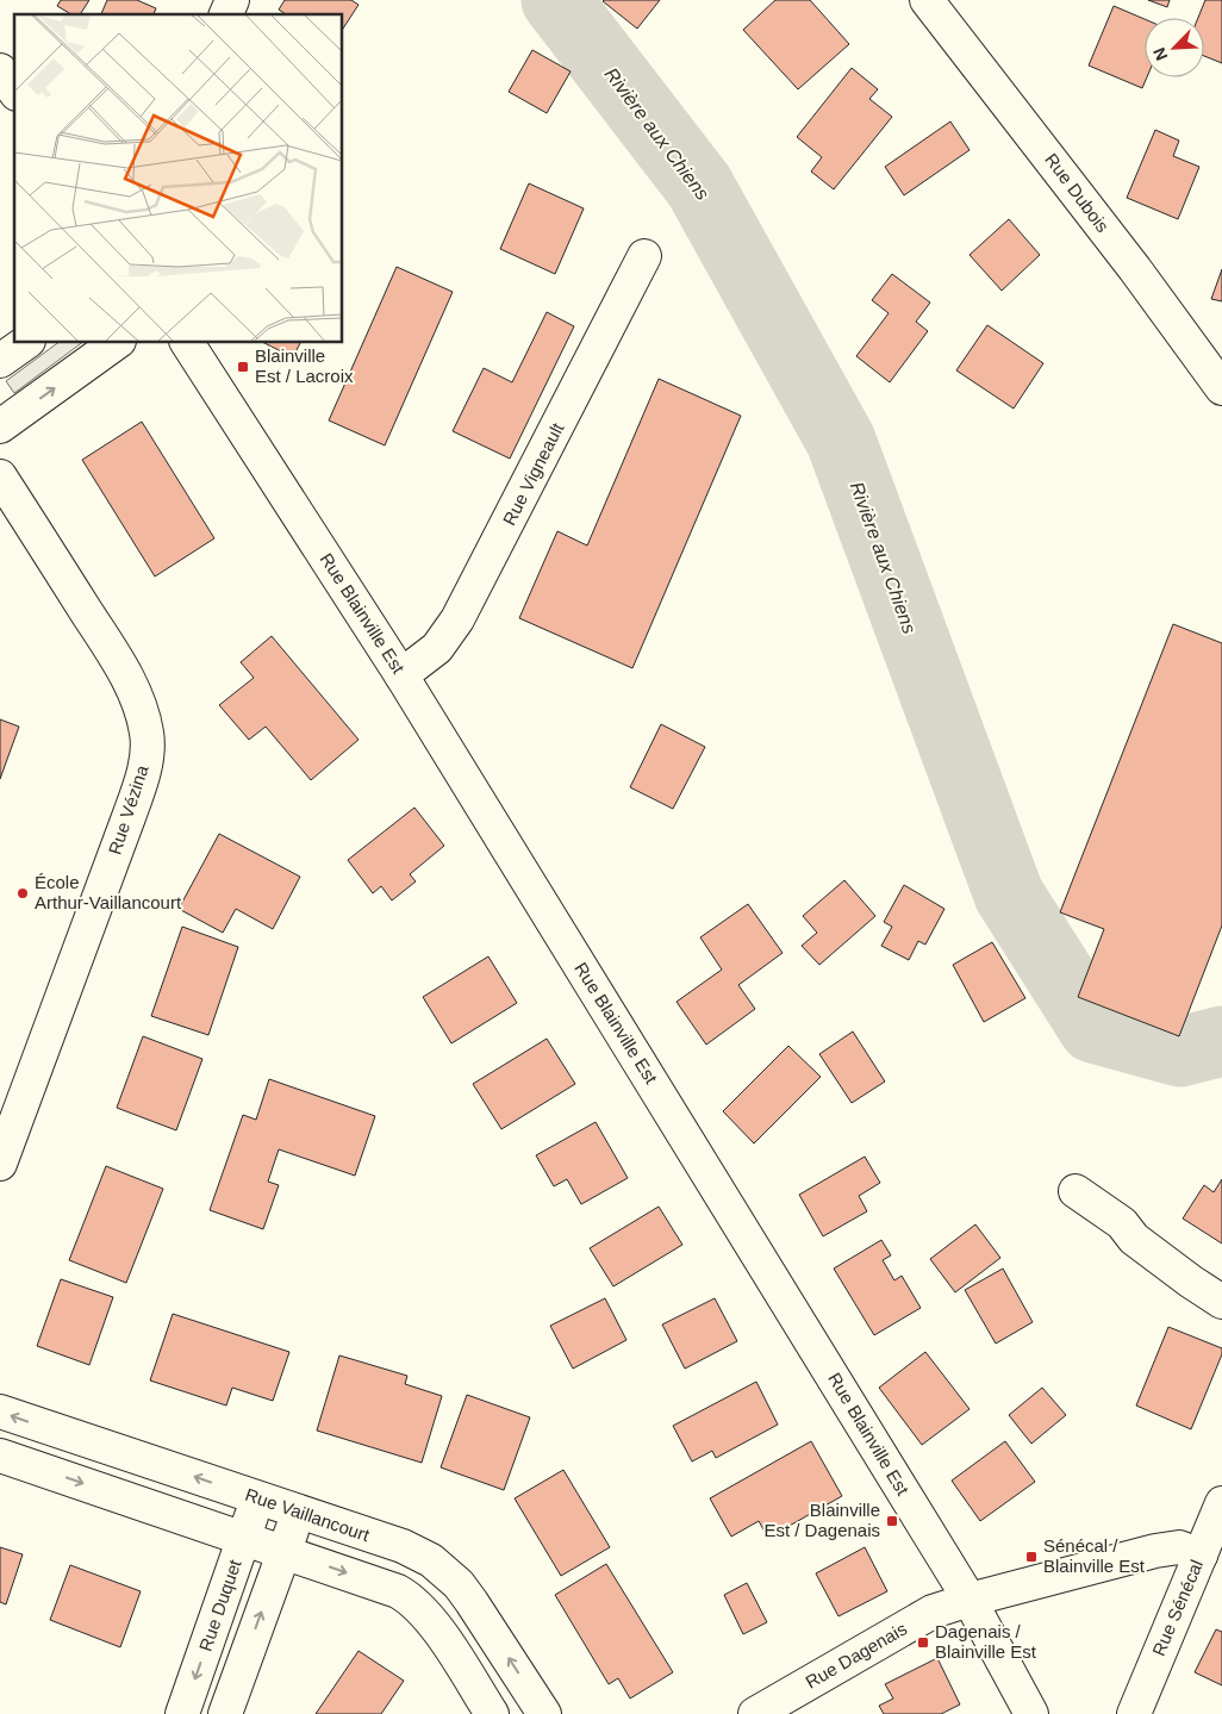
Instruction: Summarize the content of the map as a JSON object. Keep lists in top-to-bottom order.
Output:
{
  "streets": {
    "street": [
      "Rue Dubois",
      "Rue Vigneault",
      "Rue Blainville Est",
      "Rue Vézina",
      "Rue Vaillancourt",
      "Rue Duquet",
      "Rue Sénécal",
      "Rue Dagenais"
    ]
  },
  "crossings": [
    ["Rue Vigneault", "Rue Blainville Est"],
    ["Rue Blainville Est", "Rue Dagenais"],
    ["Rue Vaillancourt", "Rue Duquet"],
    ["Rue Sénécal", "Rue Dagenais"]
  ],
  "water": ["Rivière aux Chiens"],
  "places": {
    "transit": [
      "Blainville Est / Lacroix",
      "Blainville Est / Dagenais",
      "Sénécal / Blainville Est",
      "Dagenais / Blainville Est"
    ],
    "other": ["École Arthur-Vaillancourt"]
  },
  "north": "bottom left"
}
